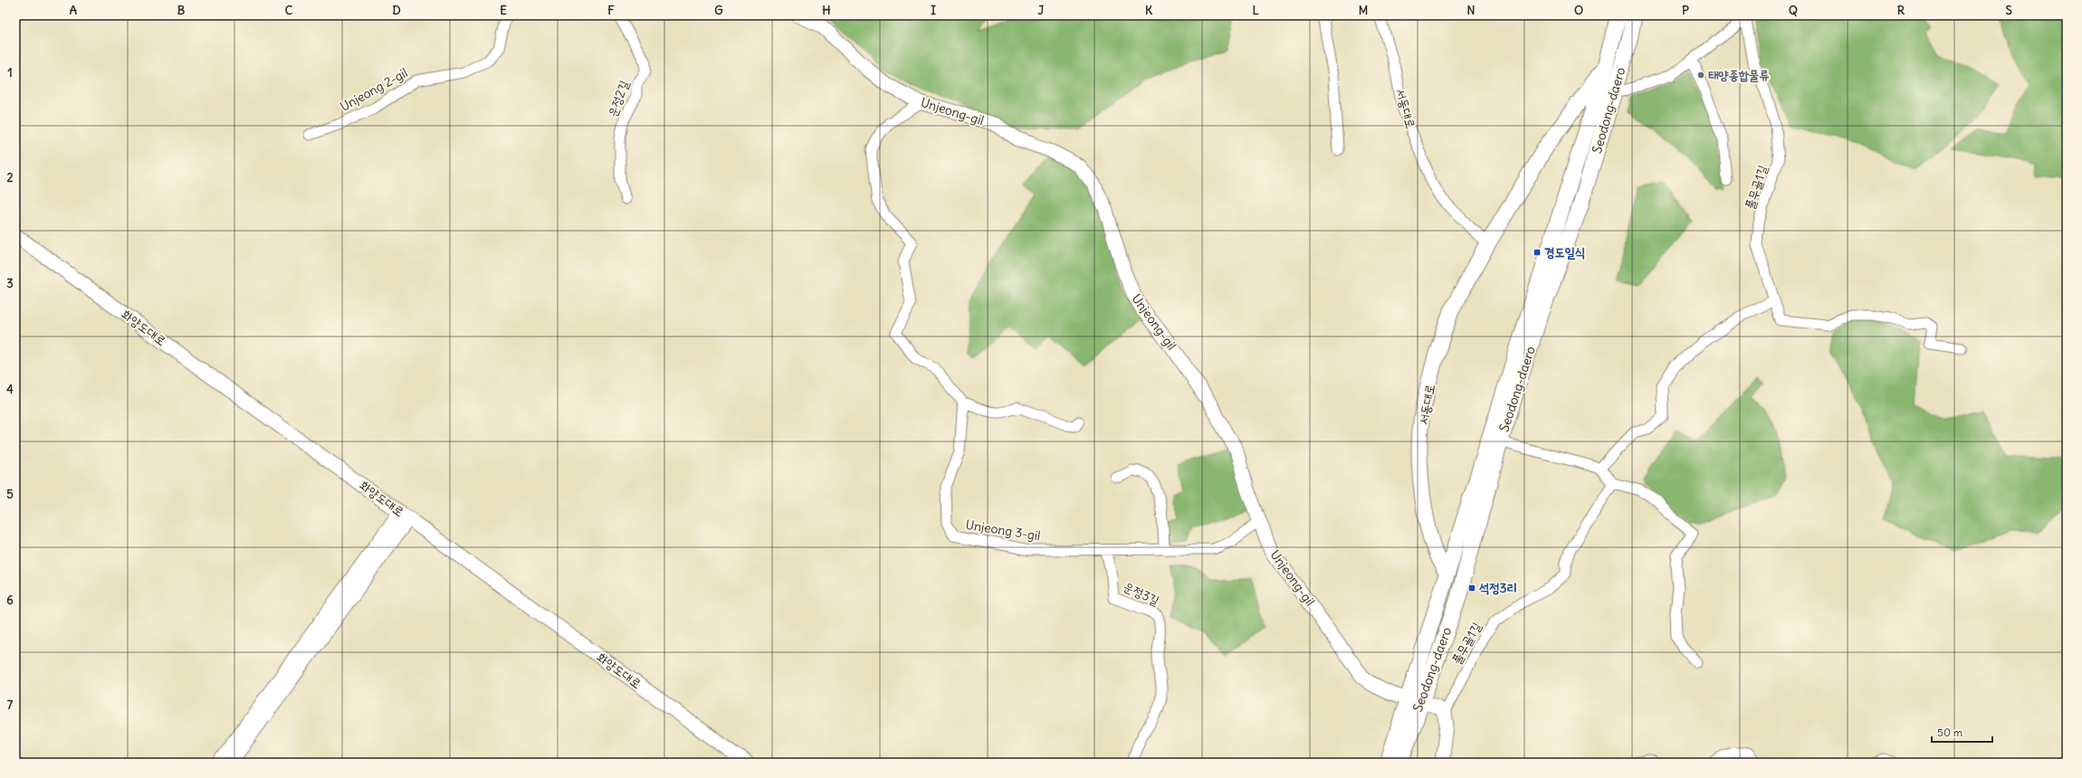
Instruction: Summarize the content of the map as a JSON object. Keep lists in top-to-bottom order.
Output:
{
  "streets": {
    "main road": ["서동대로", "Seodong-daero"],
    "street": [
      "Unjeong 2-gil",
      "운정2길",
      "Unjeong-gil",
      "풀무골1길",
      "화양도대로",
      "Unjeong 3-gil",
      "운정3길"
    ]
  },
  "crossings": [
    ["서동대로", "Seodong-daero"],
    ["Seodong-daero", "Unjeong-gil"],
    ["Seodong-daero", "풀무골1길"],
    ["Unjeong-gil", "풀무골1길"],
    ["Unjeong-gil", "Unjeong 3-gil"],
    ["Unjeong 3-gil", "운정3길"]
  ],
  "places": {
    "other": ["태양종합물류"],
    "transit": ["경도일식", "석정3리"]
  },
  "scale_bar": "50 m",
  "grid": {
    "columns": [
      "A",
      "B",
      "C",
      "D",
      "E",
      "F",
      "G",
      "H",
      "I",
      "J",
      "K",
      "L",
      "M",
      "N",
      "O",
      "P",
      "Q",
      "R",
      "S"
    ],
    "rows": [
      "1",
      "2",
      "3",
      "4",
      "5",
      "6",
      "7"
    ]
  }
}
